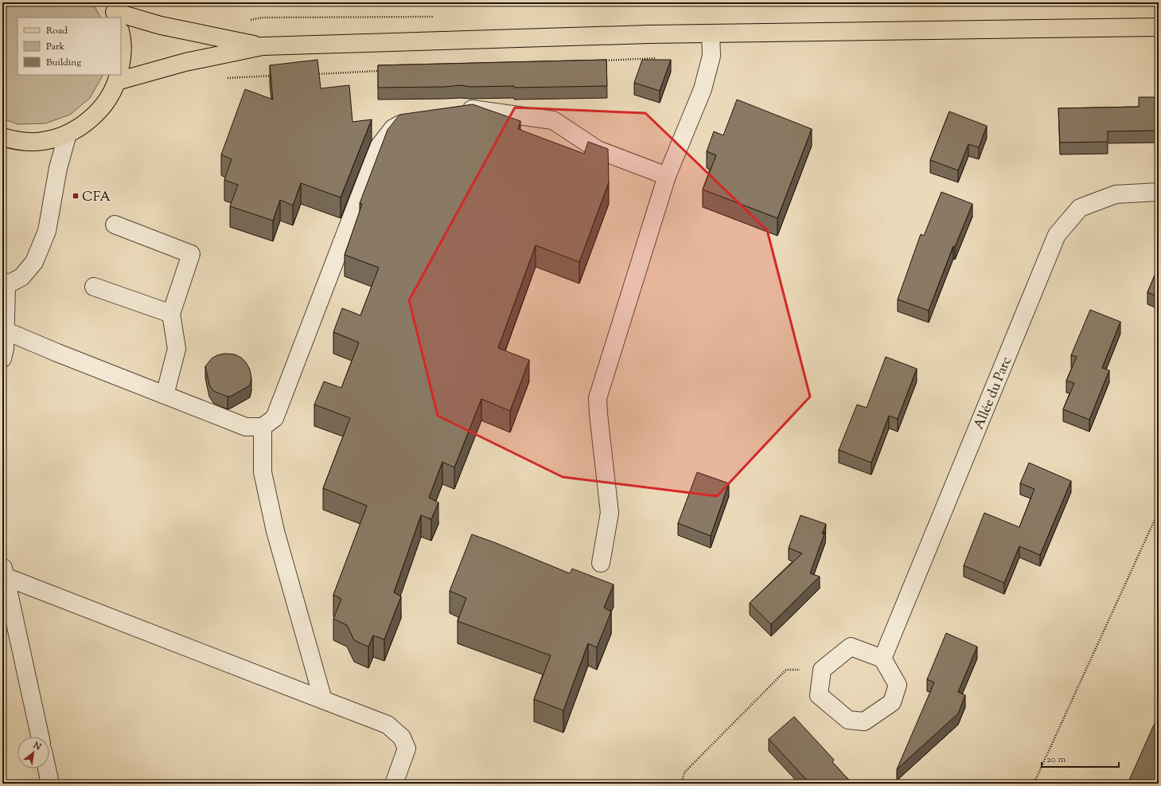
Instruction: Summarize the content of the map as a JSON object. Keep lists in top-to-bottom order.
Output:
{
  "streets": {
    "street": ["Allée du Parc"]
  },
  "places": {
    "transit": ["CFA"]
  },
  "legend": ["Road", "Park", "Building"],
  "scale_bar": "20 m",
  "north": "top right"
}
